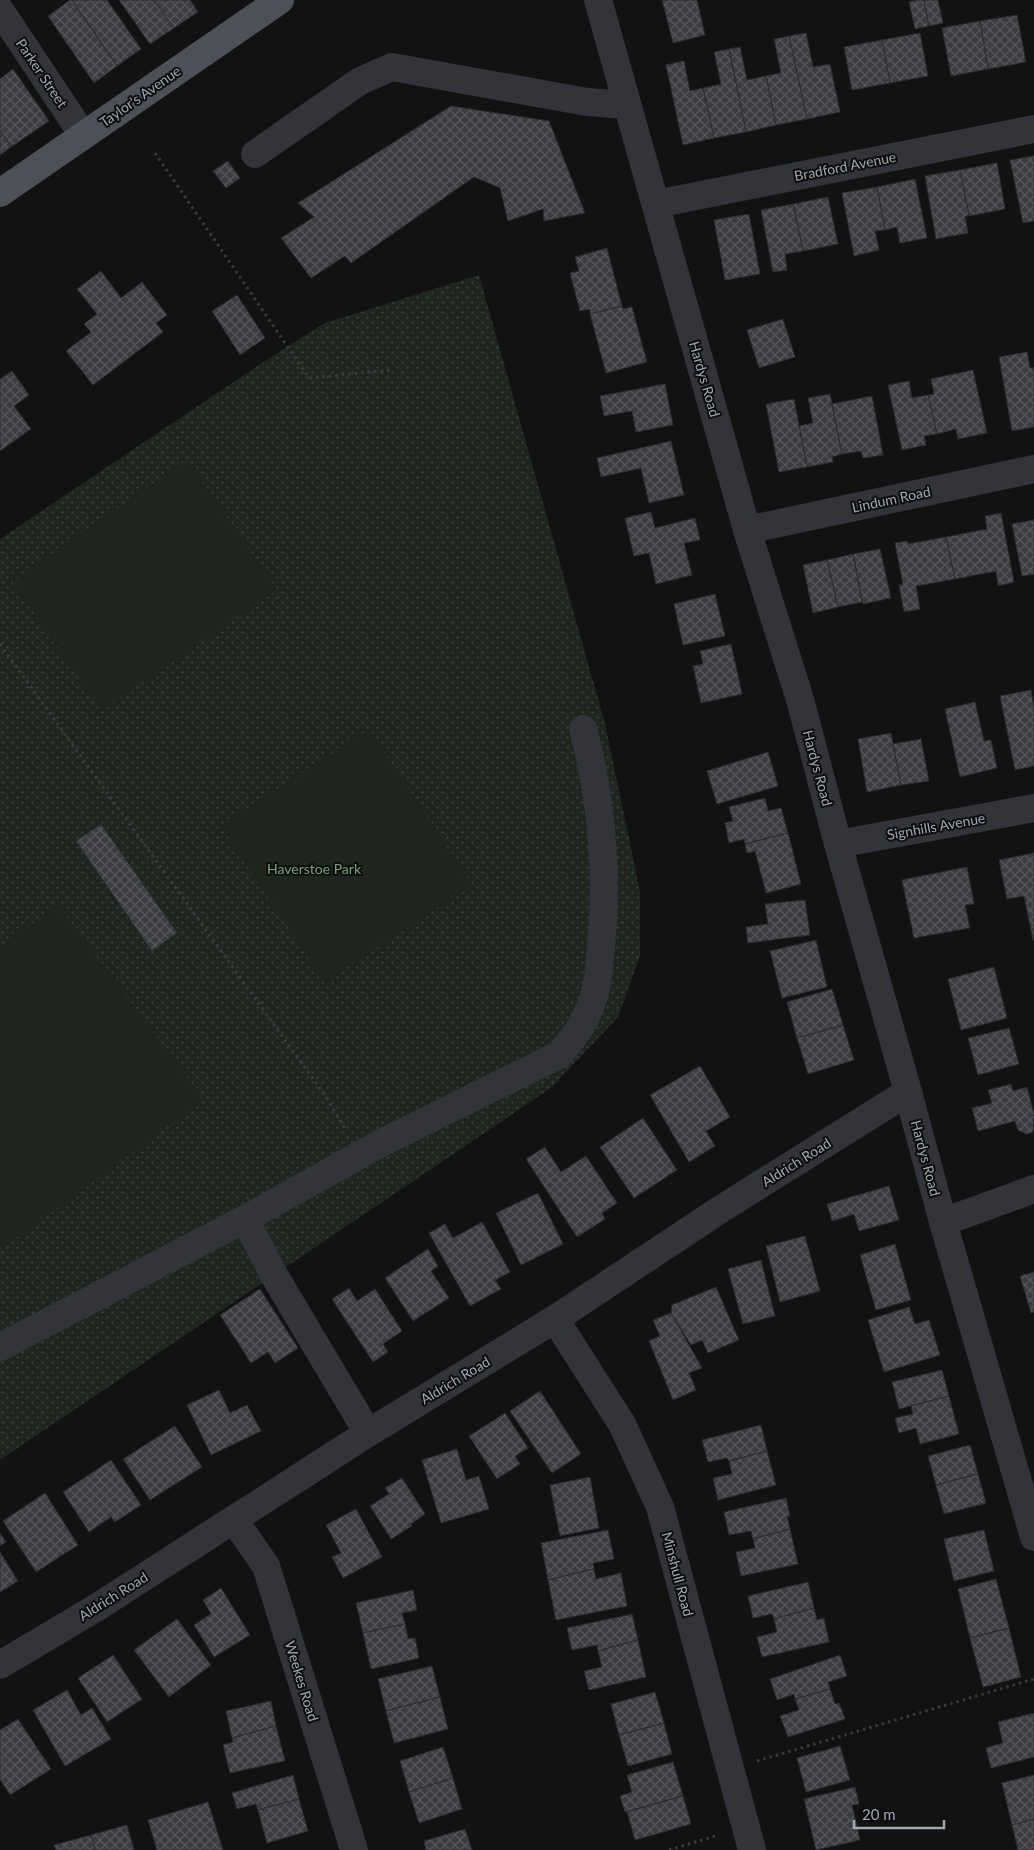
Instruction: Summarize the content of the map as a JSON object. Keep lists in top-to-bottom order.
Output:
{
  "streets": {
    "main road": ["Taylor's Avenue"],
    "street": [
      "Parker Street",
      "Bradford Avenue",
      "Hardys Road",
      "Lindum Road",
      "Signhills Avenue",
      "Aldrich Road",
      "Minshull Road",
      "Weekes Road"
    ]
  },
  "crossings": [
    ["Parker Street", "Taylor's Avenue"],
    ["Bradford Avenue", "Hardys Road"],
    ["Hardys Road", "Lindum Road"],
    ["Hardys Road", "Signhills Avenue"],
    ["Hardys Road", "Aldrich Road"],
    ["Aldrich Road", "Minshull Road"],
    ["Aldrich Road", "Weekes Road"]
  ],
  "parks": ["Haverstoe Park"],
  "scale_bar": "20 m"
}
